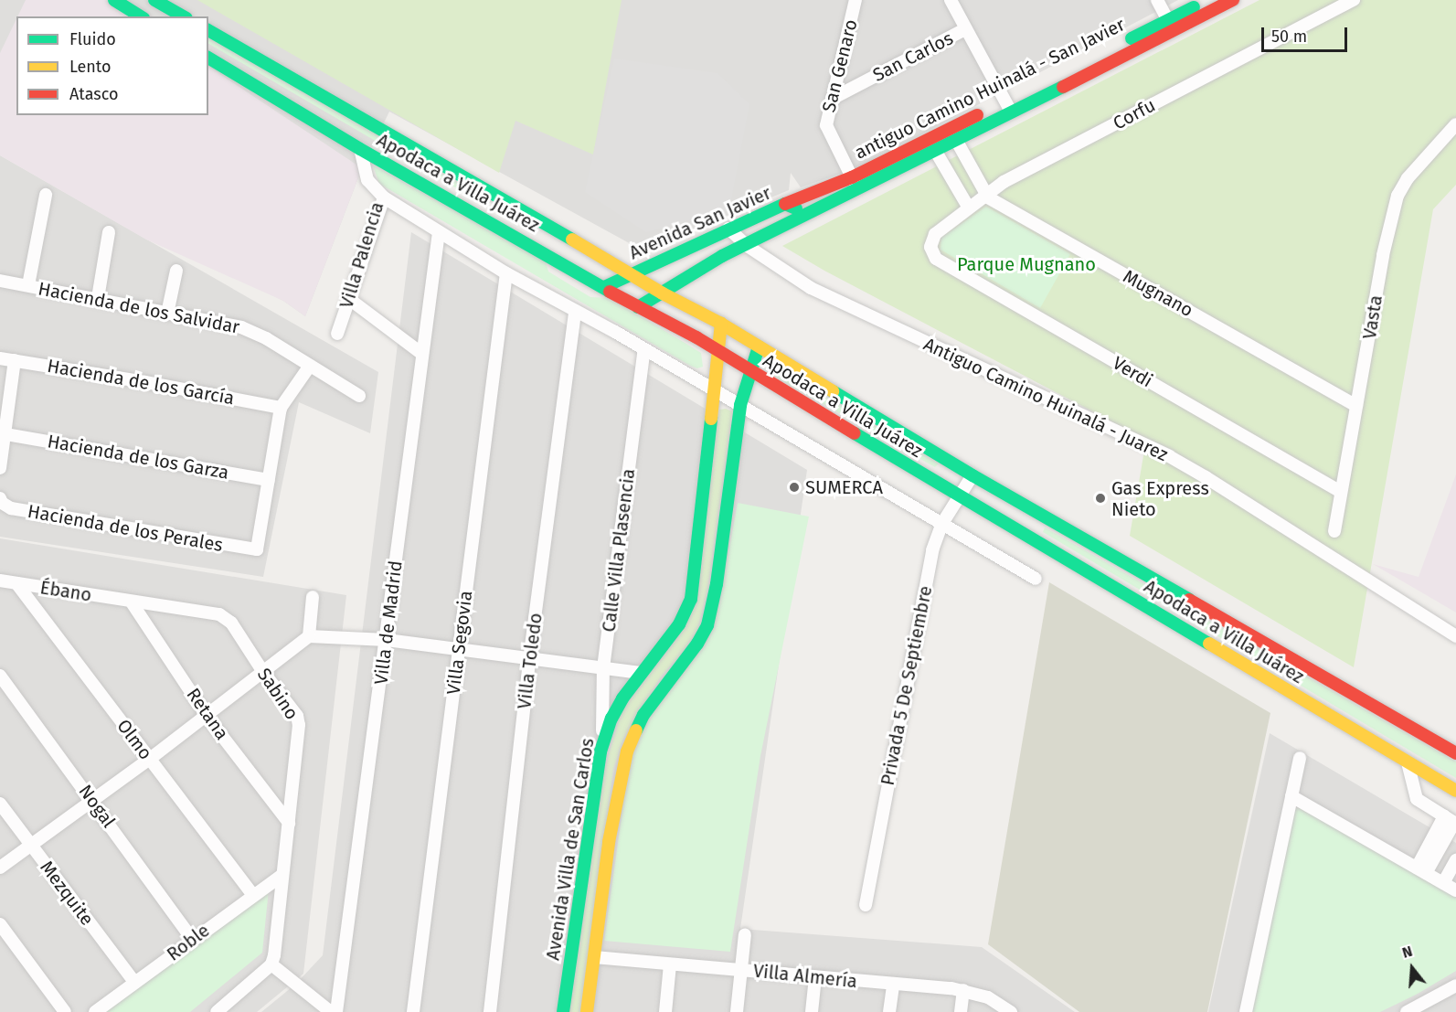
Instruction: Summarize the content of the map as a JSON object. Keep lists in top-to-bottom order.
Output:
{
  "streets": {
    "main road": [
      "antiguo Camino Huinalá - San Javier",
      "Apodaca a Villa Juárez",
      "Avenida San Javier",
      "Avenida Villa de San Carlos"
    ],
    "street": [
      "San Carlos",
      "San Genaro",
      "Corfu",
      "Villa Palencia",
      "Mugnano",
      "Hacienda de los Salvidar",
      "Vasta",
      "Verdi",
      "Hacienda de los García",
      "Antiguo Camino Huinalá - Juarez",
      "Hacienda de los Garza",
      "Hacienda de los Perales",
      "Calle Villa Plasencia",
      "Ébano",
      "Villa de Madrid",
      "Villa Segovia",
      "Villa Toledo",
      "Privada 5 De Septiembre",
      "Sabino",
      "Retana",
      "Olmo",
      "Nogal",
      "Mezquite",
      "Roble",
      "Villa Almería"
    ]
  },
  "crossings": [
    ["San Carlos", "San Genaro"],
    ["San Genaro", "antiguo Camino Huinalá - San Javier"],
    ["antiguo Camino Huinalá - San Javier", "Avenida San Javier"],
    ["Corfu", "Mugnano"],
    ["Corfu", "Verdi"],
    ["Apodaca a Villa Juárez", "Avenida San Javier"],
    ["Apodaca a Villa Juárez", "Villa Palencia"],
    ["Apodaca a Villa Juárez", "Privada 5 De Septiembre"],
    ["Apodaca a Villa Juárez", "Avenida Villa de San Carlos"],
    ["Avenida San Javier", "Antiguo Camino Huinalá - Juarez"],
    ["Mugnano", "Vasta"],
    ["Vasta", "Verdi"],
    ["Hacienda de los Garza", "Hacienda de los Perales"],
    ["Calle Villa Plasencia", "Avenida Villa de San Carlos"],
    ["Ébano", "Sabino"],
    ["Ébano", "Retana"],
    ["Ébano", "Olmo"],
    ["Sabino", "Retana"],
    ["Sabino", "Roble"],
    ["Olmo", "Roble"],
    ["Nogal", "Roble"],
    ["Avenida Villa de San Carlos", "Villa Almería"],
    ["Mezquite", "Roble"]
  ],
  "parks": ["Parque Mugnano"],
  "places": ["SUMERCA", "Gas Express Nieto"],
  "legend": ["Fluido", "Lento", "Atasco"],
  "scale_bar": "50 m",
  "north": "top"
}
